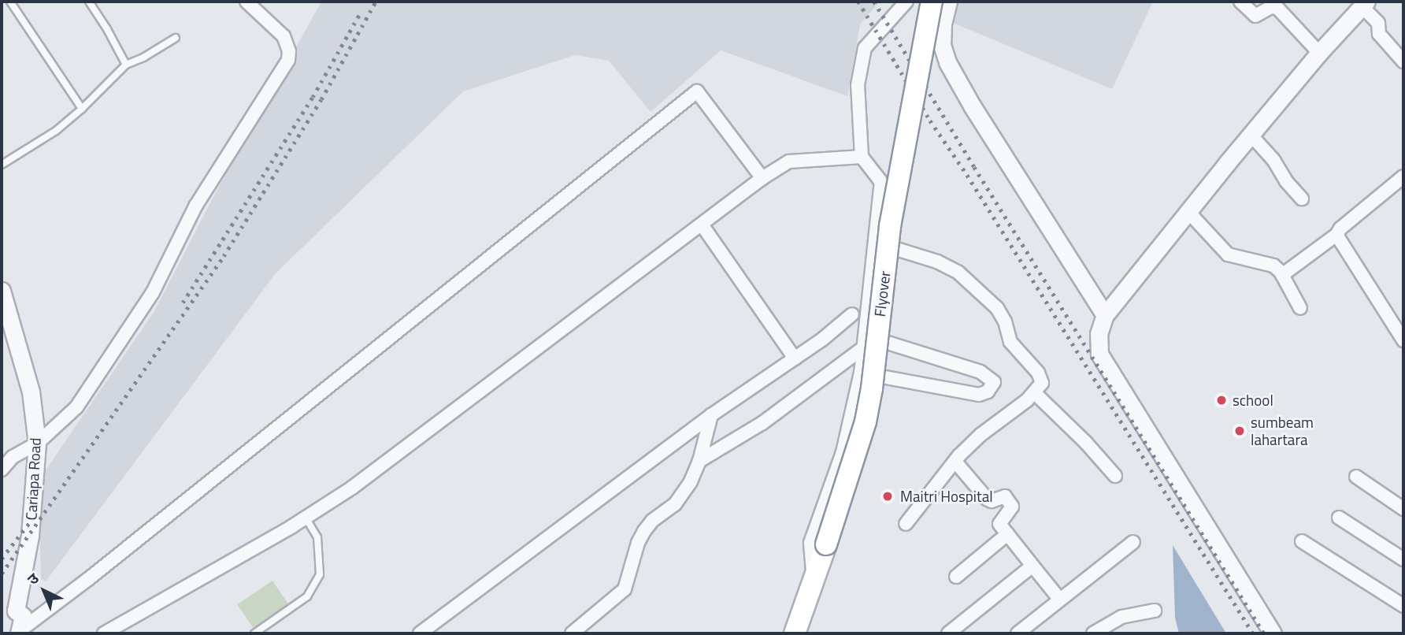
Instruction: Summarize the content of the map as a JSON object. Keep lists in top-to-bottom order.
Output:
{
  "streets": {
    "highway": ["Flyover"],
    "street": ["Cariapa Road"]
  },
  "places": ["school", "sumbeam lahartara", "Maitri Hospital"],
  "north": "top left"
}
